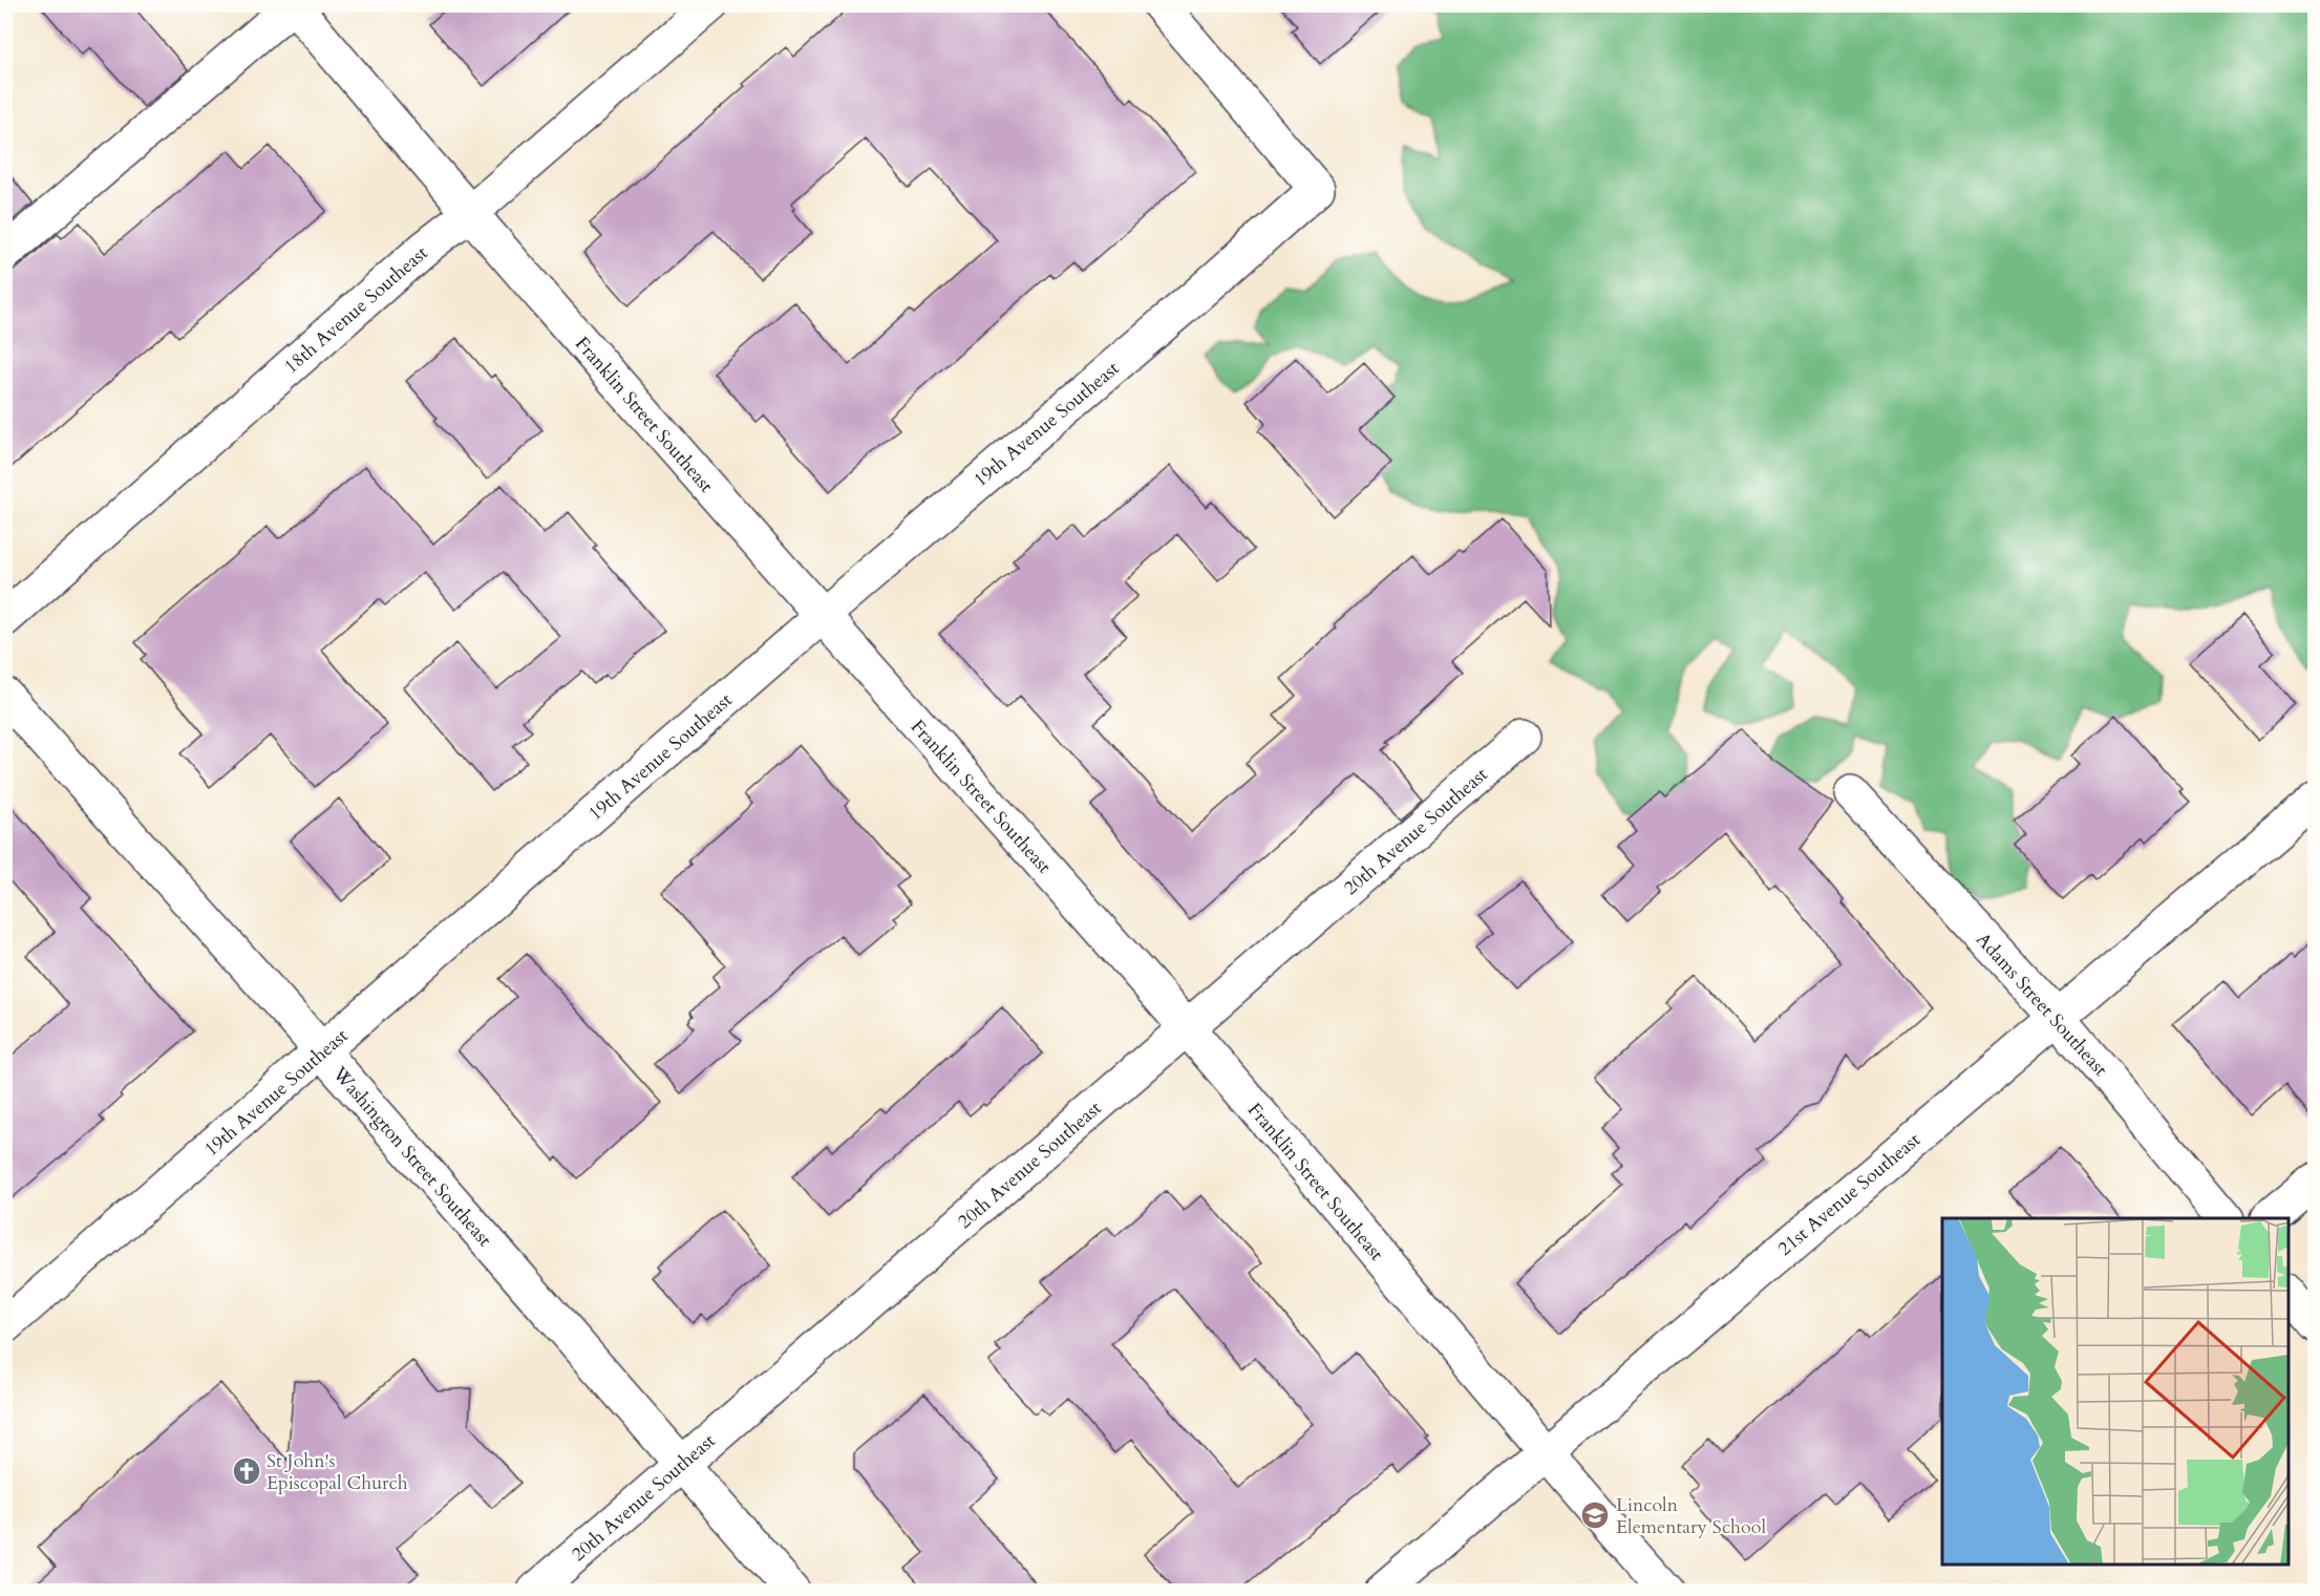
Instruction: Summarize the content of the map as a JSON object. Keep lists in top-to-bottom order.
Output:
{
  "streets": {
    "street": [
      "18th Avenue Southeast",
      "Franklin Street Southeast",
      "19th Avenue Southeast",
      "20th Avenue Southeast",
      "Adams Street Southeast",
      "Washington Street Southeast",
      "21st Avenue Southeast"
    ]
  },
  "crossings": [
    ["18th Avenue Southeast", "Franklin Street Southeast"],
    ["Franklin Street Southeast", "19th Avenue Southeast"],
    ["Franklin Street Southeast", "20th Avenue Southeast"],
    ["Franklin Street Southeast", "21st Avenue Southeast"],
    ["19th Avenue Southeast", "Washington Street Southeast"],
    ["20th Avenue Southeast", "Washington Street Southeast"],
    ["Adams Street Southeast", "21st Avenue Southeast"]
  ],
  "places": {
    "church": ["St John's Episcopal Church"],
    "school or university": ["Lincoln Elementary School"]
  }
}
